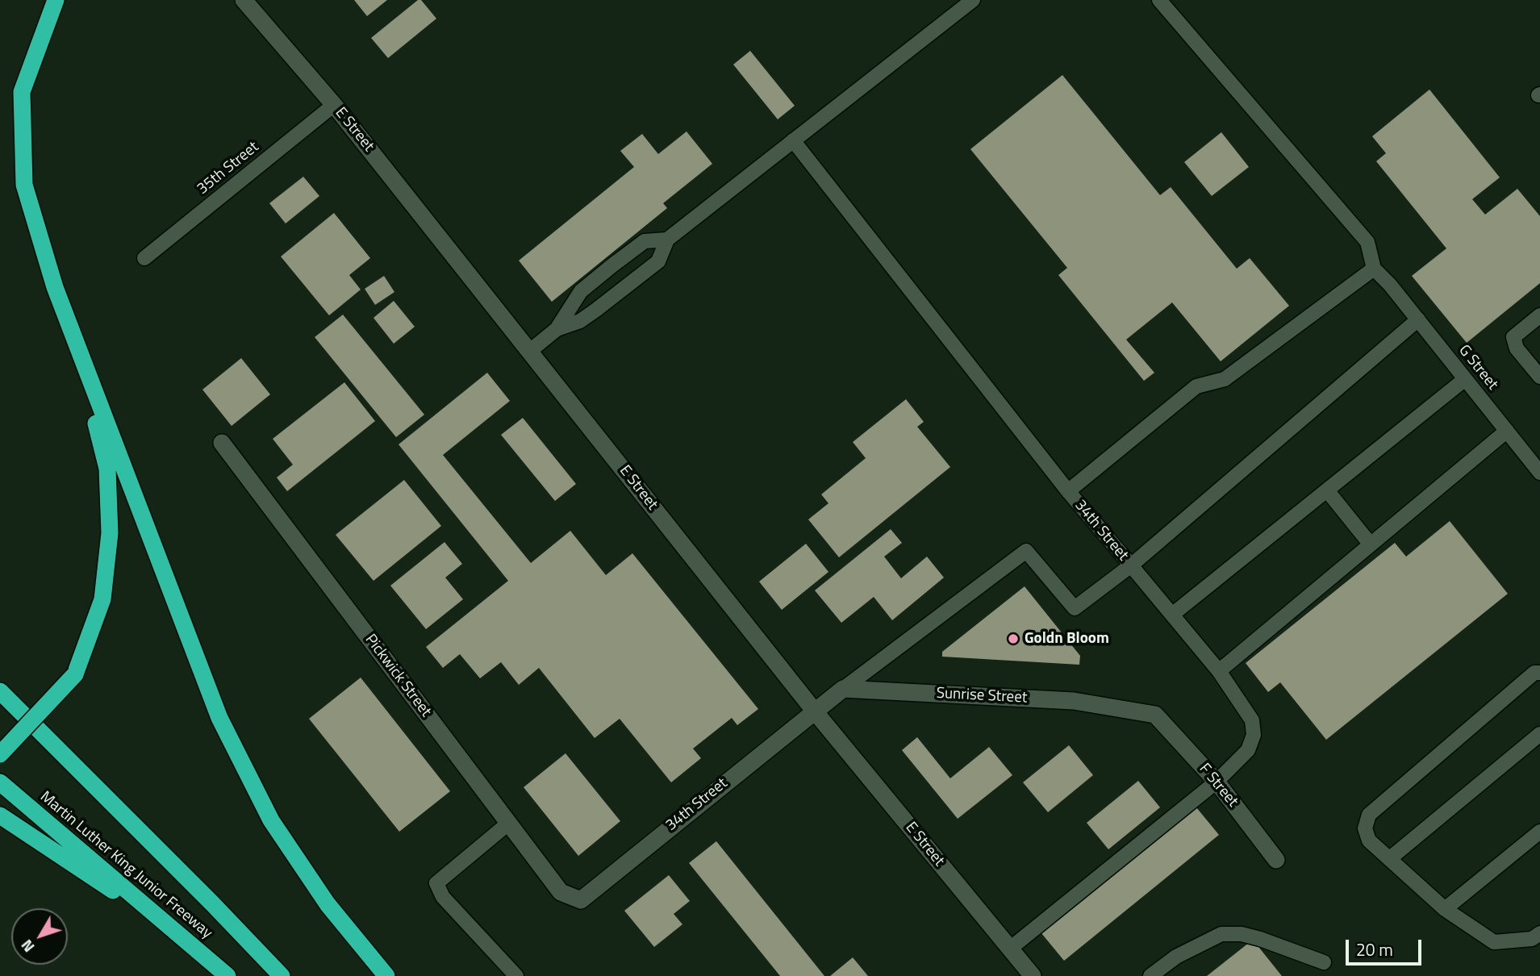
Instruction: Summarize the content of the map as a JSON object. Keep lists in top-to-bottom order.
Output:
{
  "streets": {
    "highway": ["Martin Luther King Junior Freeway"],
    "street": [
      "E Street",
      "34th Street",
      "Pickwick Street",
      "Sunrise Street",
      "F Street"
    ],
    "lane": ["35th Street", "G Street"]
  },
  "crossings": [
    ["E Street", "35th Street"],
    ["E Street", "34th Street"],
    ["G Street", "34th Street"],
    ["34th Street", "Pickwick Street"],
    ["34th Street", "Sunrise Street"],
    ["Sunrise Street", "F Street"]
  ],
  "places": ["Goldn Bloom"],
  "scale_bar": "20 m",
  "north": "bottom left"
}
